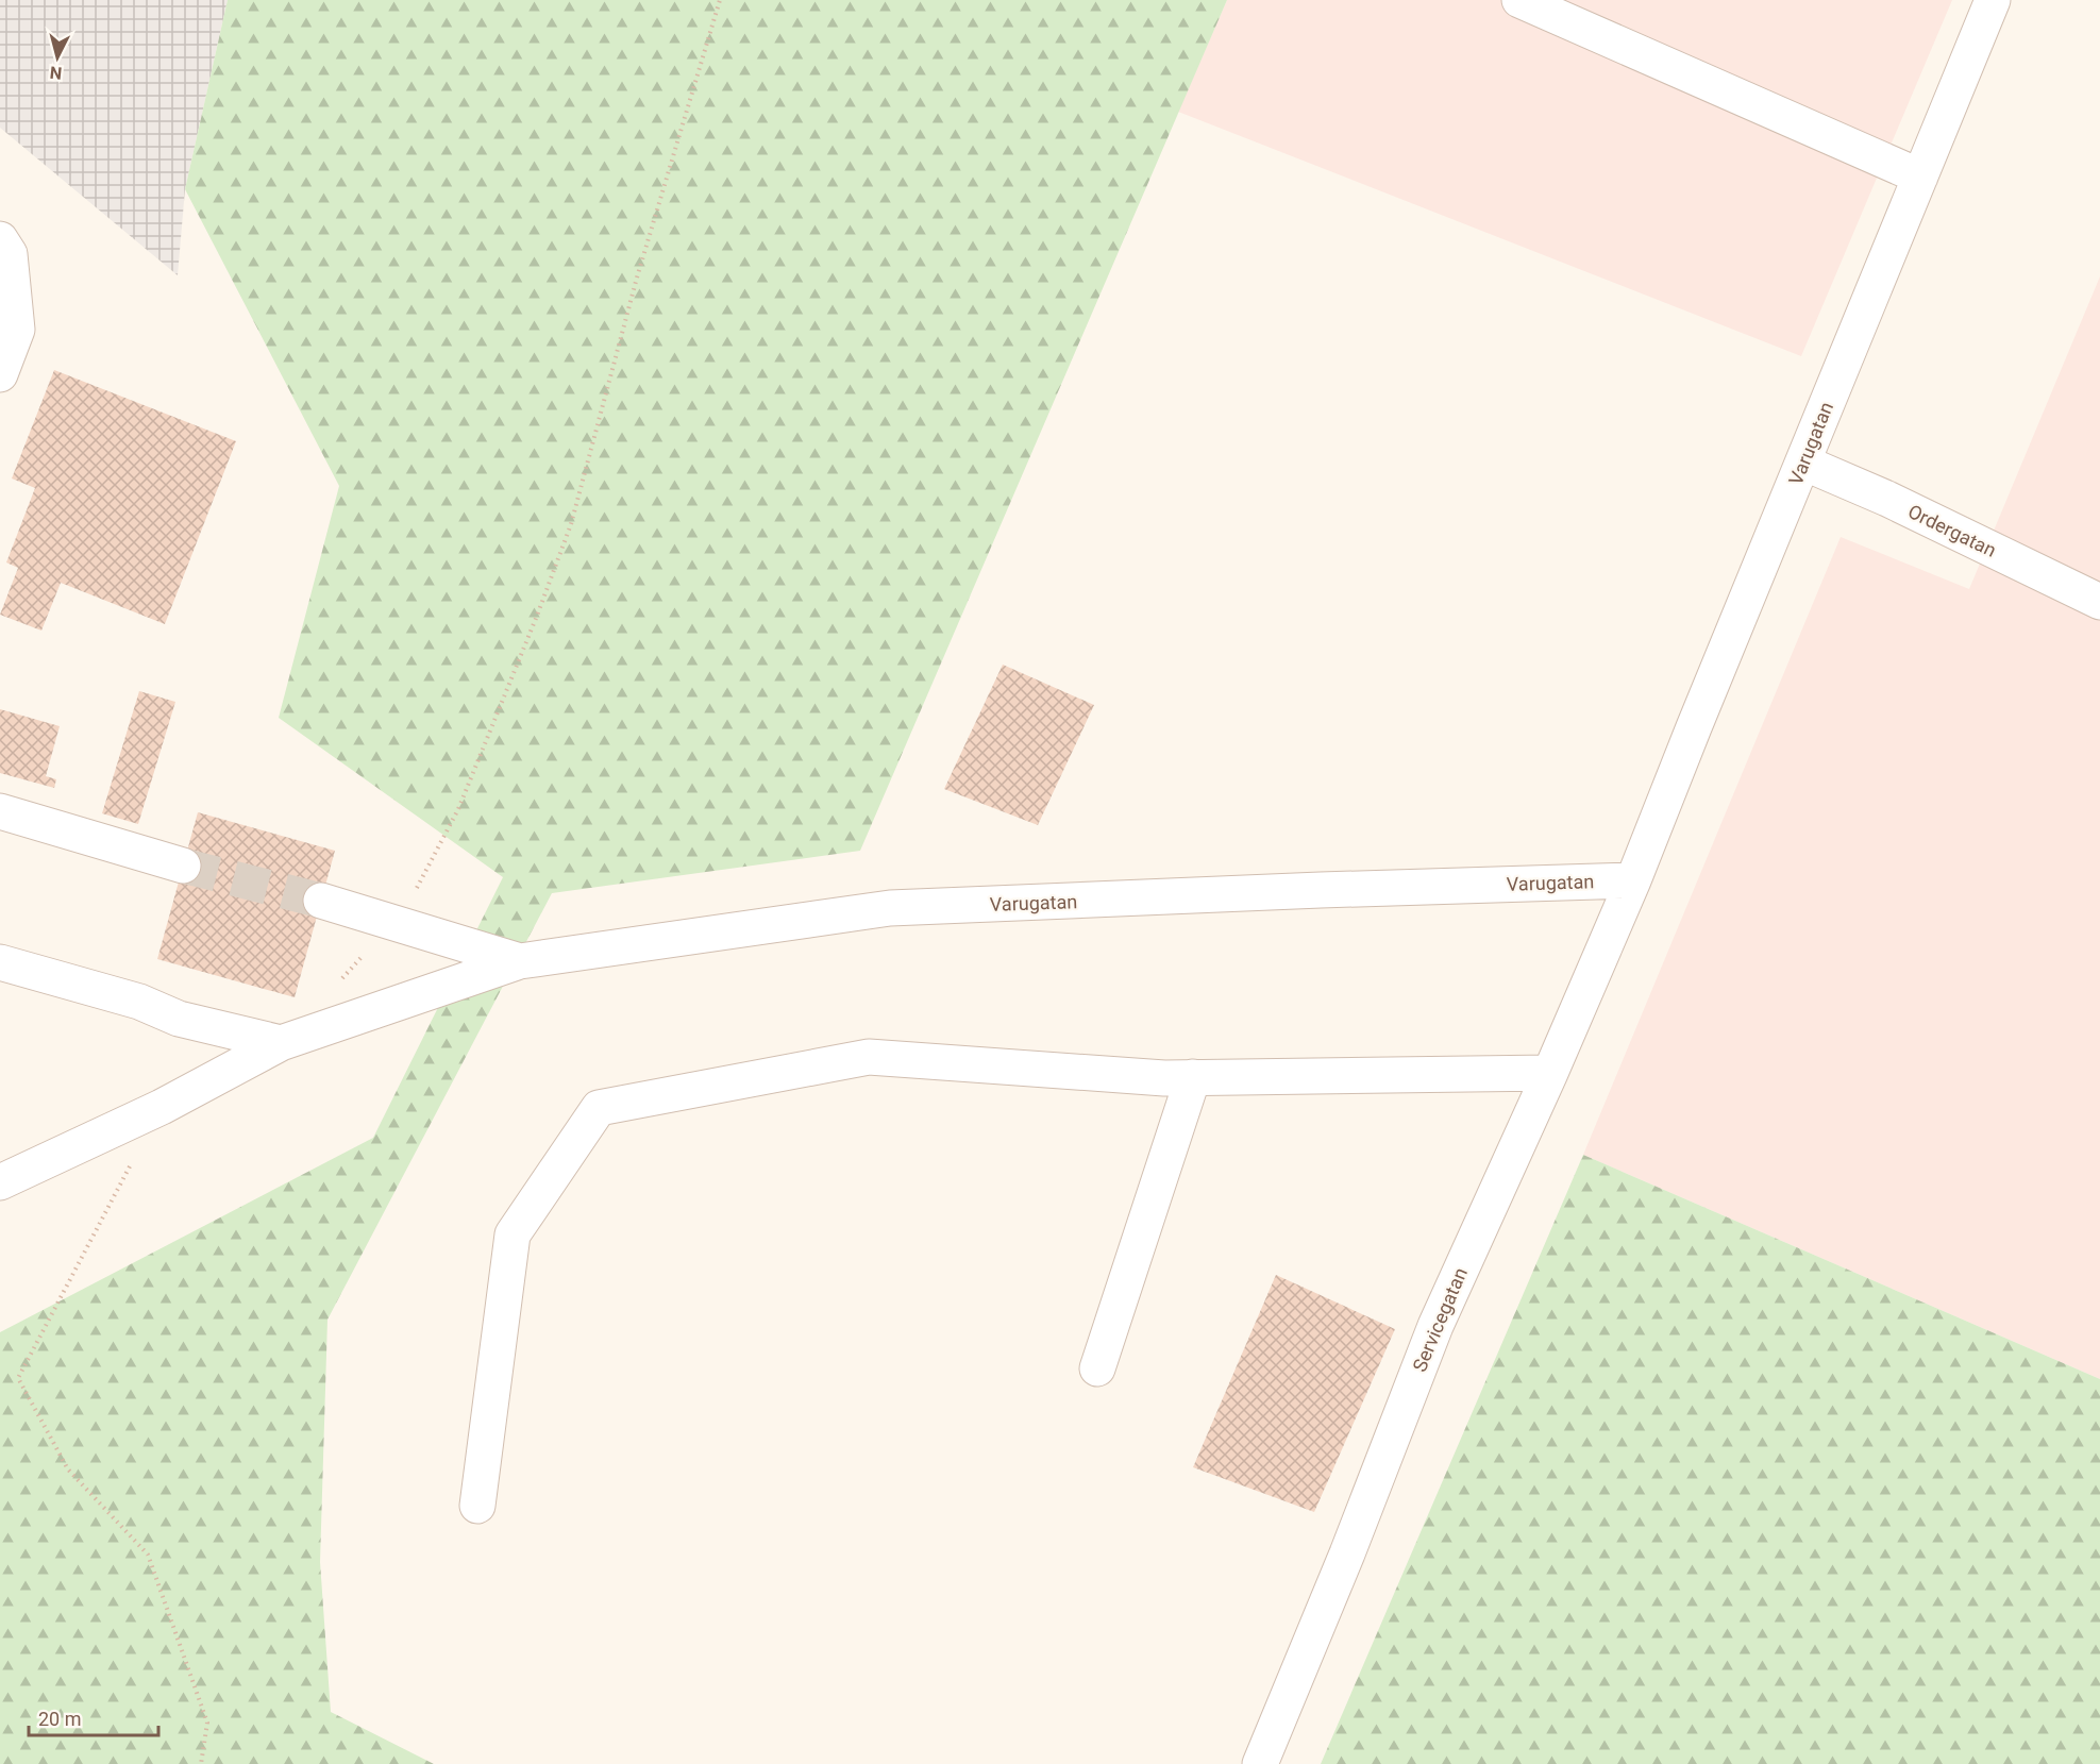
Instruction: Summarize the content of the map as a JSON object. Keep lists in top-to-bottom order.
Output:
{
  "streets": {
    "street": ["Varugatan", "Ordergatan", "Servicegatan"]
  },
  "crossings": [
    ["Varugatan", "Ordergatan"],
    ["Varugatan", "Servicegatan"]
  ],
  "scale_bar": "20 m",
  "north": "bottom"
}
